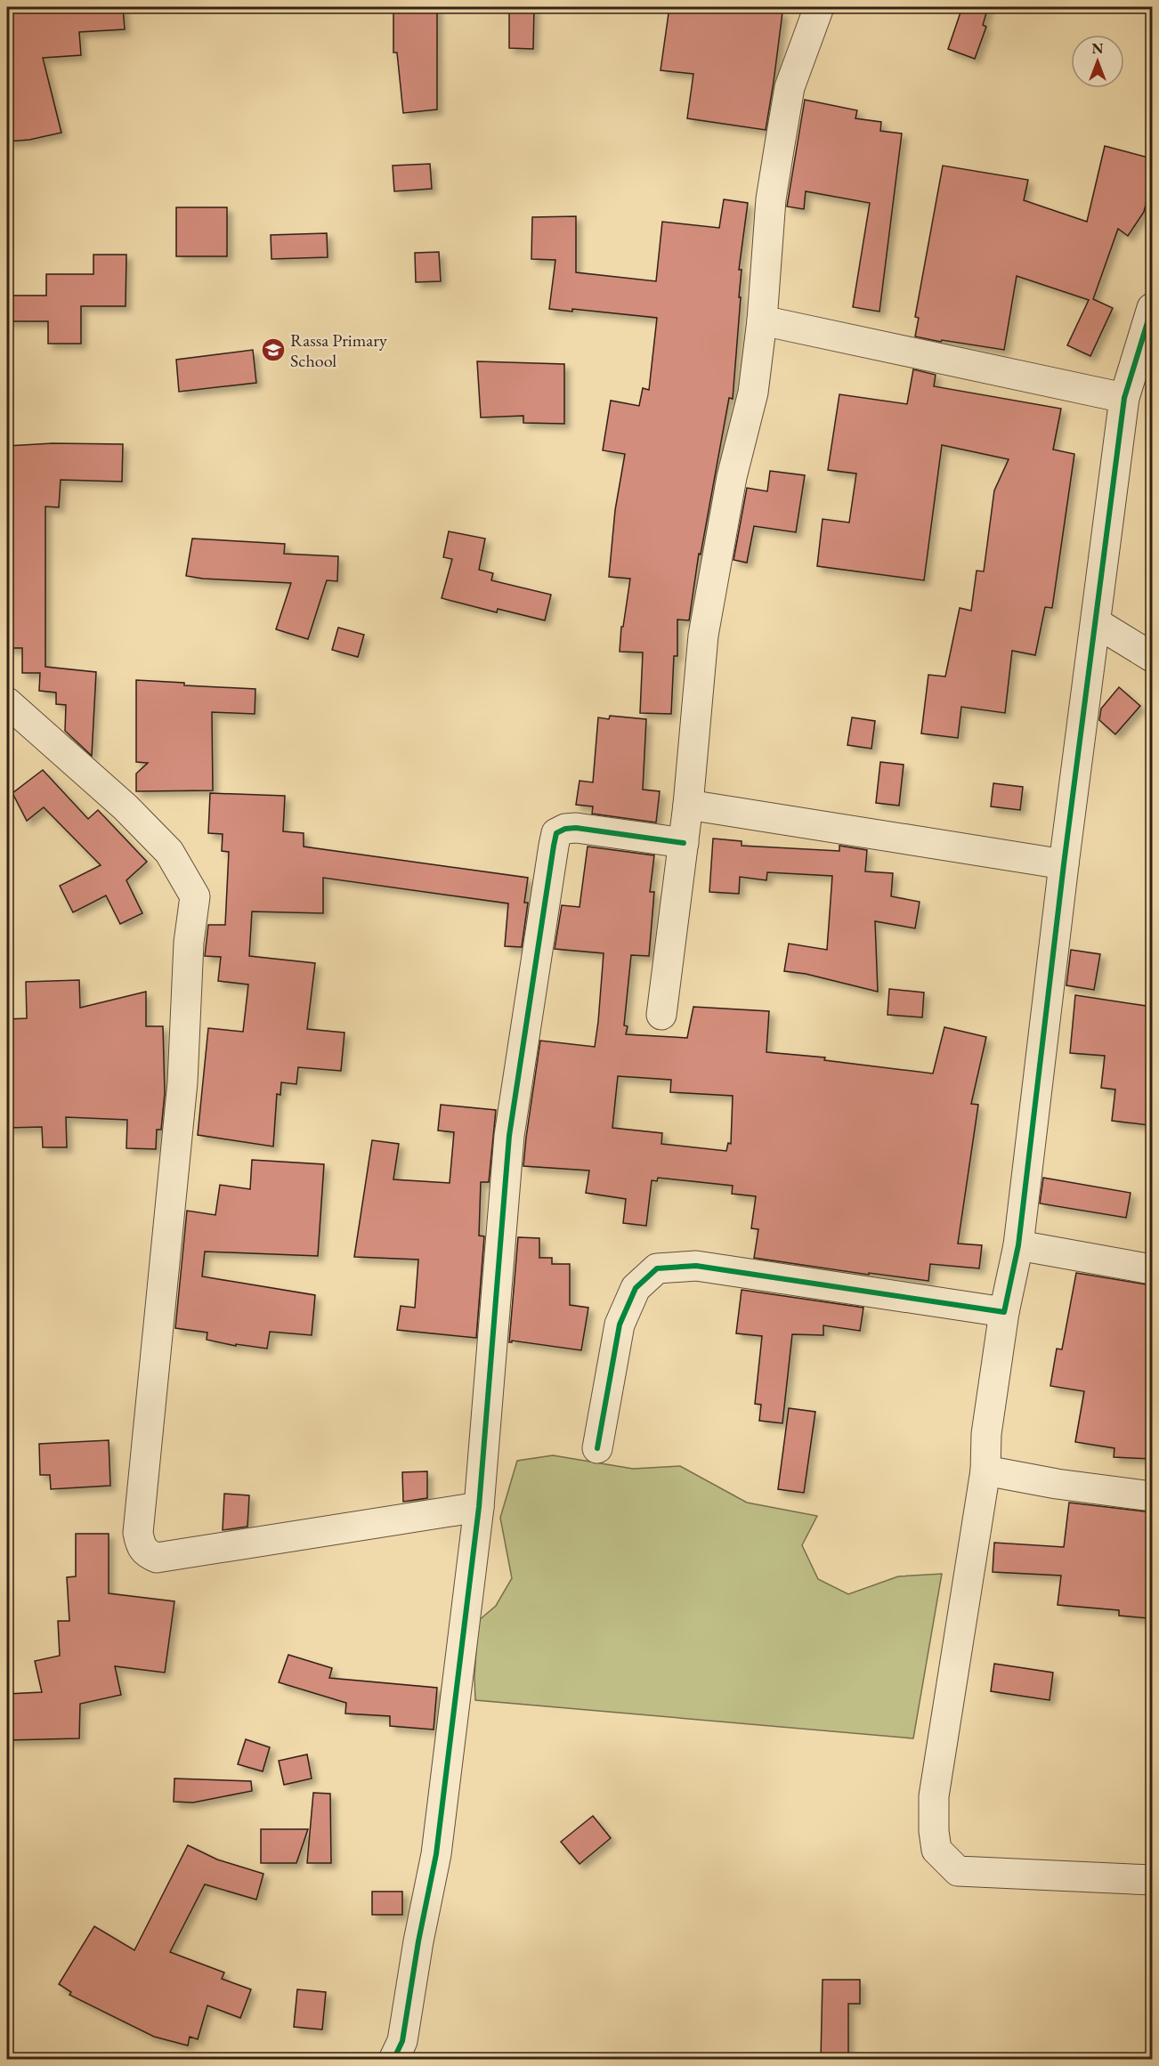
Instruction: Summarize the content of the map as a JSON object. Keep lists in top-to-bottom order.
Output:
{
  "places": {
    "school or university": ["Rassa Primary School"]
  },
  "north": "top"
}
